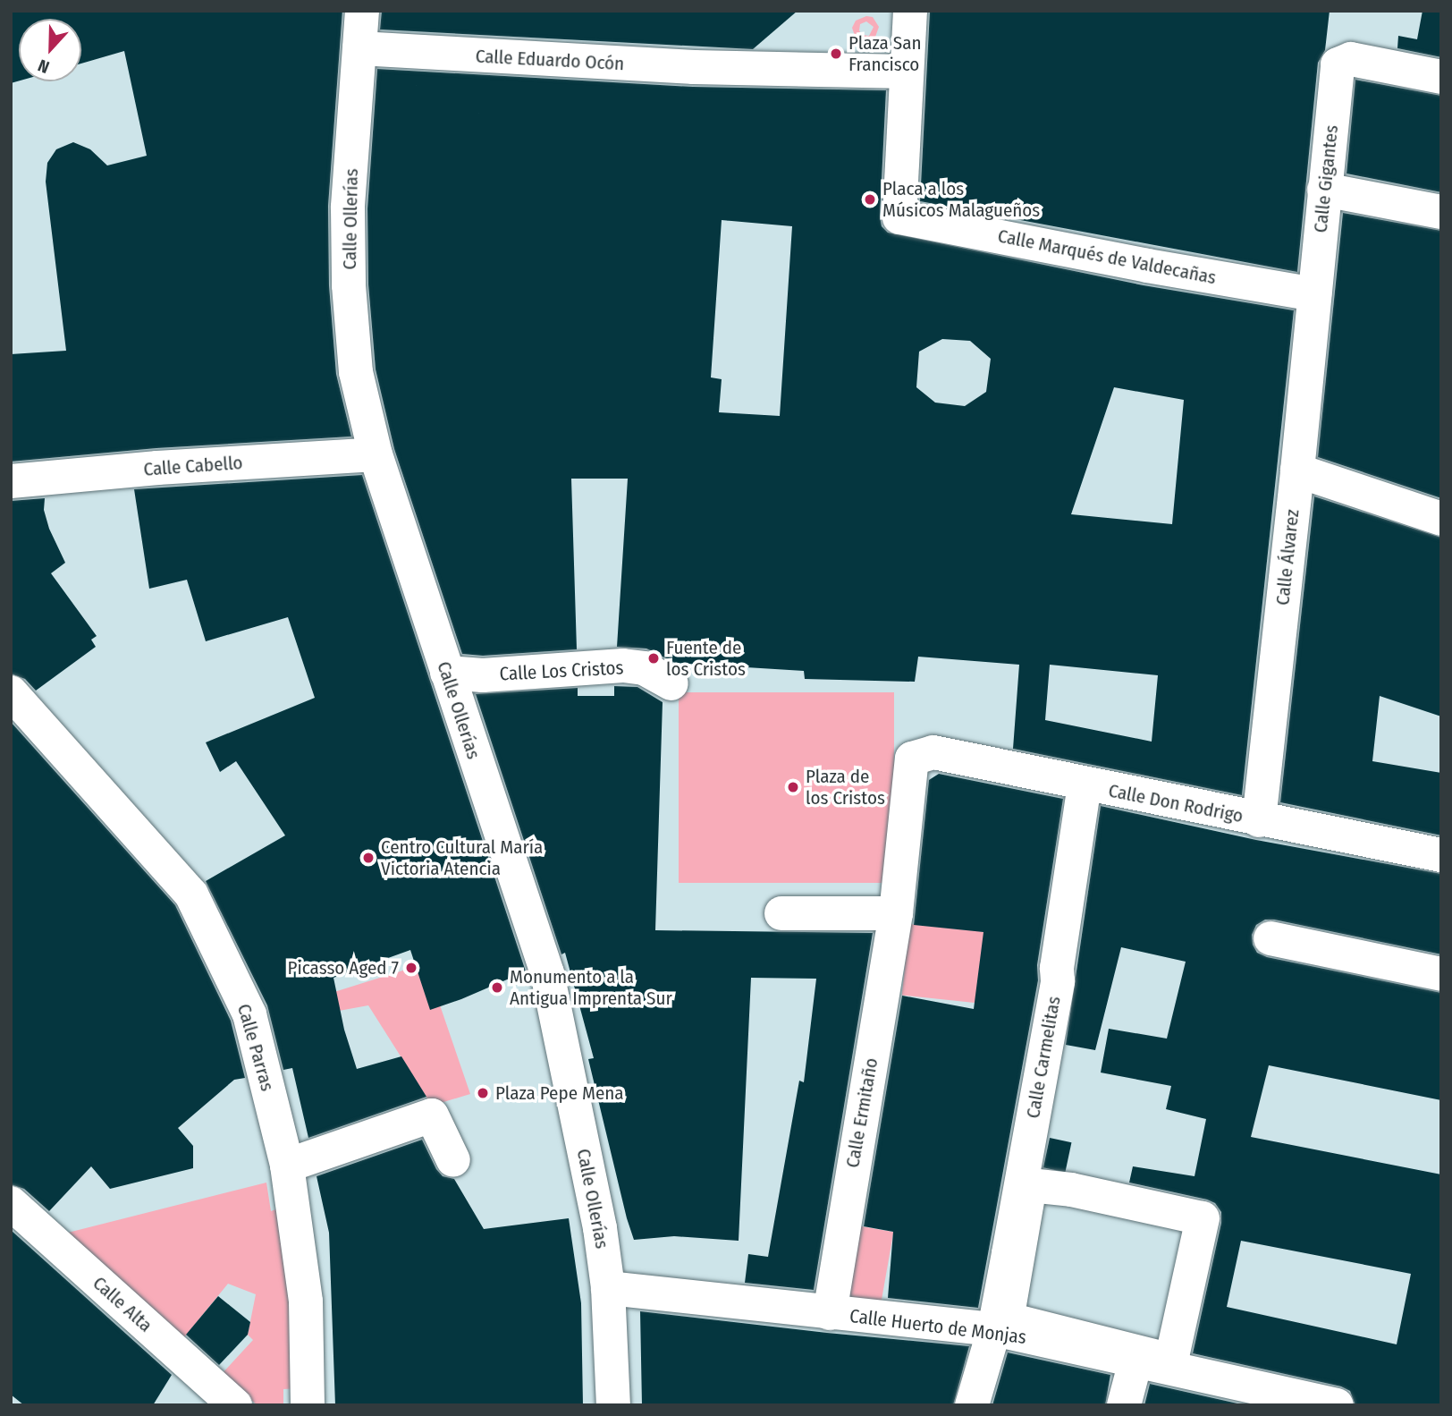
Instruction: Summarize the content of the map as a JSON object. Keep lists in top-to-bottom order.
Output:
{
  "streets": {
    "street": [
      "Calle Eduardo Ocón",
      "Calle Gigantes",
      "Calle Ollerías",
      "Calle Marqués de Valdecañas",
      "Calle Cabello",
      "Calle Álvarez",
      "Calle Los Cristos",
      "Calle Don Rodrigo",
      "Calle Parras",
      "Calle Carmelitas",
      "Calle Ermitaño",
      "Calle Alta",
      "Calle Huerto de Monjas"
    ]
  },
  "crossings": [
    ["Calle Eduardo Ocón", "Calle Ollerías"],
    ["Calle Eduardo Ocón", "Calle Marqués de Valdecañas"],
    ["Calle Gigantes", "Calle Marqués de Valdecañas"],
    ["Calle Gigantes", "Calle Álvarez"],
    ["Calle Ollerías", "Calle Cabello"],
    ["Calle Ollerías", "Calle Los Cristos"],
    ["Calle Ollerías", "Calle Huerto de Monjas"],
    ["Calle Marqués de Valdecañas", "Calle Álvarez"],
    ["Calle Álvarez", "Calle Don Rodrigo"],
    ["Calle Don Rodrigo", "Calle Carmelitas"],
    ["Calle Don Rodrigo", "Calle Ermitaño"],
    ["Calle Carmelitas", "Calle Huerto de Monjas"],
    ["Calle Ermitaño", "Calle Huerto de Monjas"]
  ],
  "places": [
    "Plaza San Francisco",
    "Placa a los Músicos Malagueños",
    "Fuente de los Cristos",
    "Plaza de los Cristos",
    "Centro Cultural María Victoria Atencia",
    "Picasso Aged 7",
    "Monumento a la Antigua Imprenta Sur",
    "Plaza Pepe Mena"
  ],
  "north": "bottom"
}
